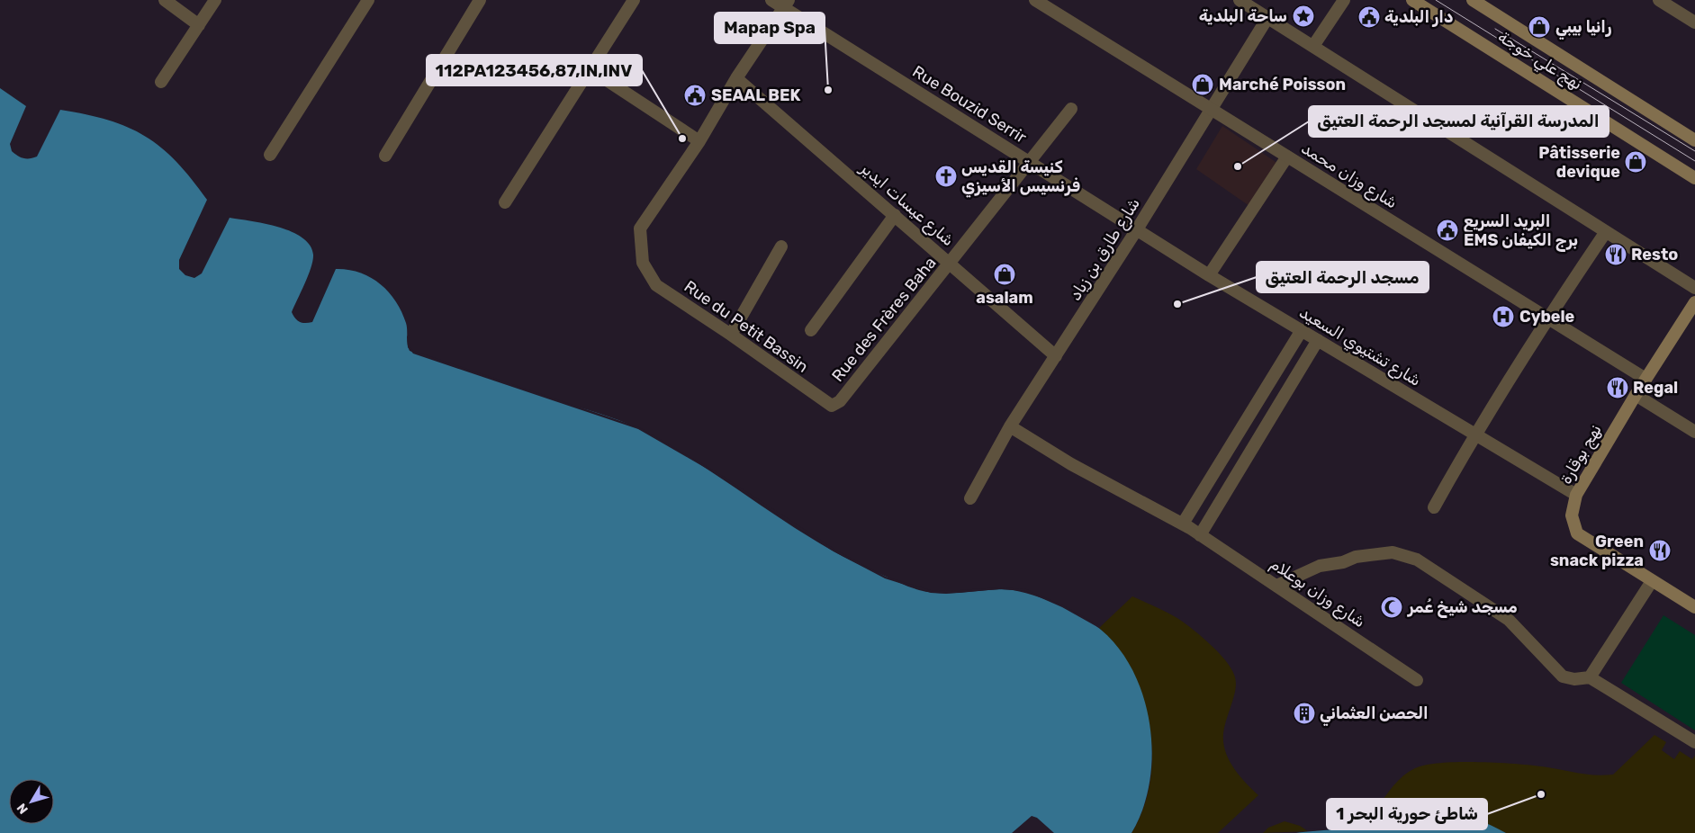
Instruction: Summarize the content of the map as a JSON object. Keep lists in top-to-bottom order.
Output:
{
  "streets": {
    "main road": ["نهج علي خوجة", "نهج بوقارة"],
    "street": [
      "Rue Bouzid Serrir",
      "شارع وزان محمد",
      "شارع عيسات ايدير",
      "شارع طارق بن زياد",
      "Rue des Frères Baha",
      "Rue du Petit Bassin",
      "شارع تشتيوي السعيد",
      "شارع وزان بوعلام"
    ]
  },
  "crossings": [
    ["Rue Bouzid Serrir", "شارع طارق بن زياد"],
    ["Rue Bouzid Serrir", "Rue des Frères Baha"],
    ["Rue Bouzid Serrir", "شارع تشتيوي السعيد"],
    ["شارع وزان محمد", "شارع طارق بن زياد"],
    ["شارع وزان محمد", "نهج بوقارة"],
    ["شارع عيسات ايدير", "شارع طارق بن زياد"],
    ["شارع عيسات ايدير", "Rue des Frères Baha"],
    ["شارع طارق بن زياد", "شارع تشتيوي السعيد"],
    ["شارع طارق بن زياد", "شارع وزان بوعلام"],
    ["Rue des Frères Baha", "Rue du Petit Bassin"],
    ["شارع تشتيوي السعيد", "نهج بوقارة"]
  ],
  "places": {
    "place": ["ساحة البلدية"],
    "public building": ["دار البلدية", "SEAAL BEK", "البريد السريع EMS برج الكيفان"],
    "shop": [
      "رانيا بيبي",
      "Marché Poisson",
      "Pâtisserie devique",
      "asalam"
    ],
    "other": [
      "Mapap Spa",
      "112PA123456,87,IN,INV",
      "المدرسة القرآنية لمسجد الرحمة العتيق",
      "مسجد الرحمة العتيق",
      "شاطئ حورية البحر 1"
    ],
    "church": ["كنيسة القديس فرنسيس الأسيزي"],
    "restaurant": ["Resto", "Regal", "Green snack pizza"],
    "hospital": ["Cybele"],
    "mosque": ["مسجد شيخ عُمر"],
    "building": ["الحصن العثماني"]
  },
  "north": "bottom left"
}
